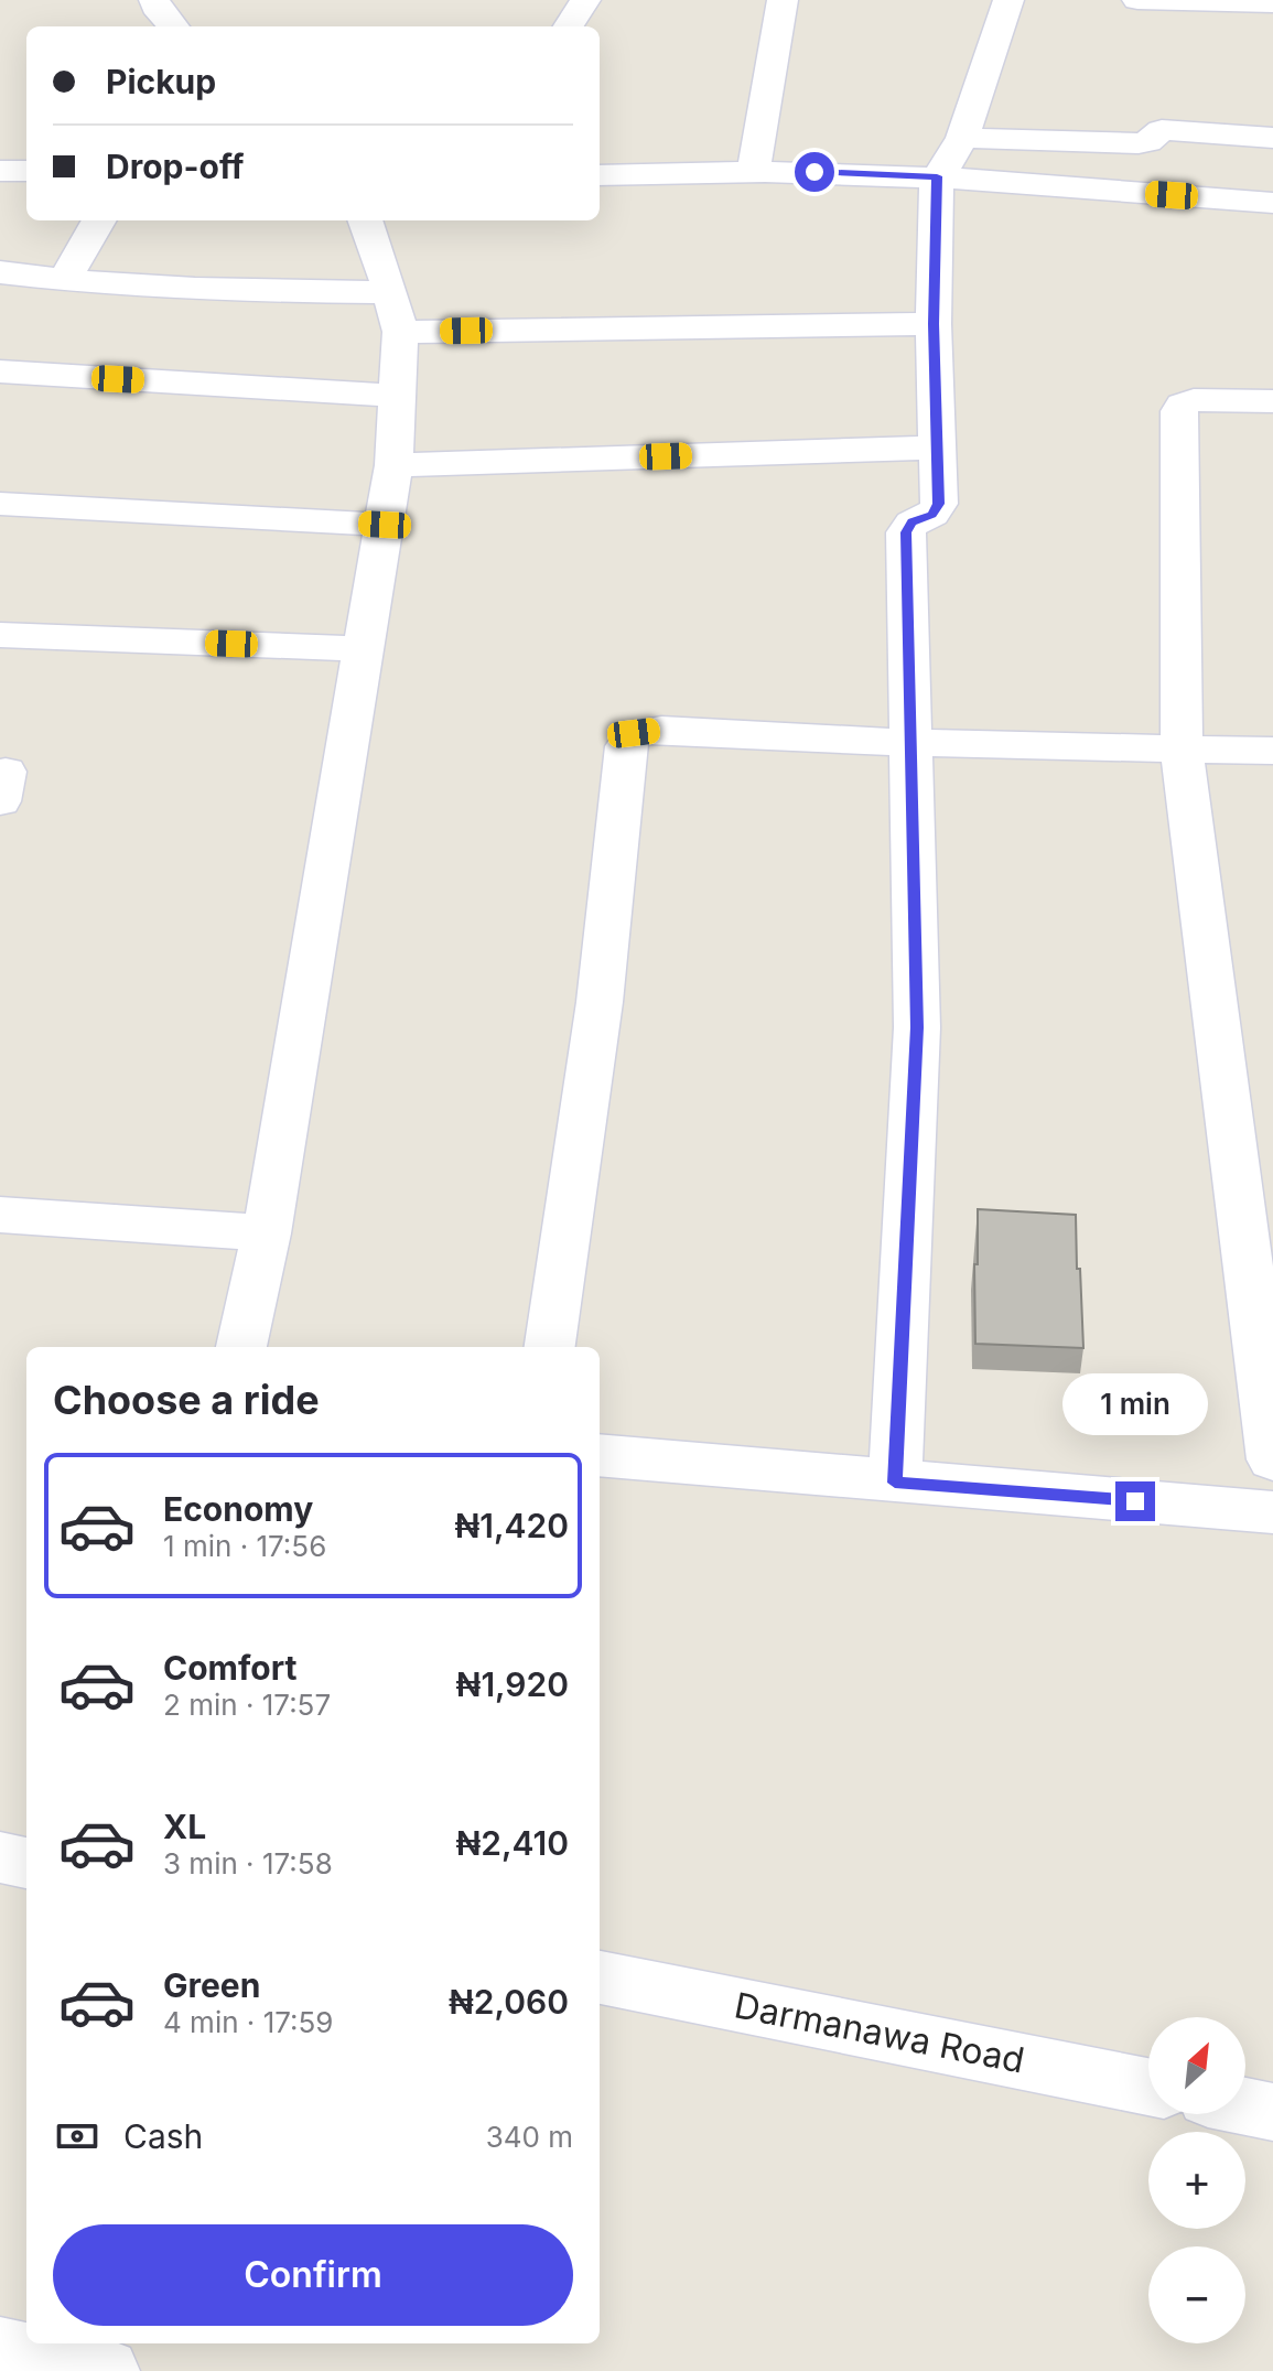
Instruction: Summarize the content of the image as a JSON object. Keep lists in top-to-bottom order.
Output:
{
  "streets": {
    "street": ["Darmanawa Road"]
  },
  "north": "top right",
  "page": {
    "banner": ["Pickup", "Drop-off"],
    "heading": "Choose a ride",
    "bubble": "1 min",
    "list": [
      {
        "name": "Economy",
        "note": "1 min · 17:56",
        "value": "₦1,420"
      },
      {
        "name": "Comfort",
        "note": "2 min · 17:57",
        "value": "₦1,920"
      },
      {
        "name": "XL",
        "note": "3 min · 17:58",
        "value": "₦2,410"
      },
      {
        "name": "Green",
        "note": "4 min · 17:59",
        "value": "₦2,060"
      }
    ],
    "map_buttons": ["+", "−"],
    "pay": ["Cash", "340 m"],
    "buttons": "Confirm"
  }
}
